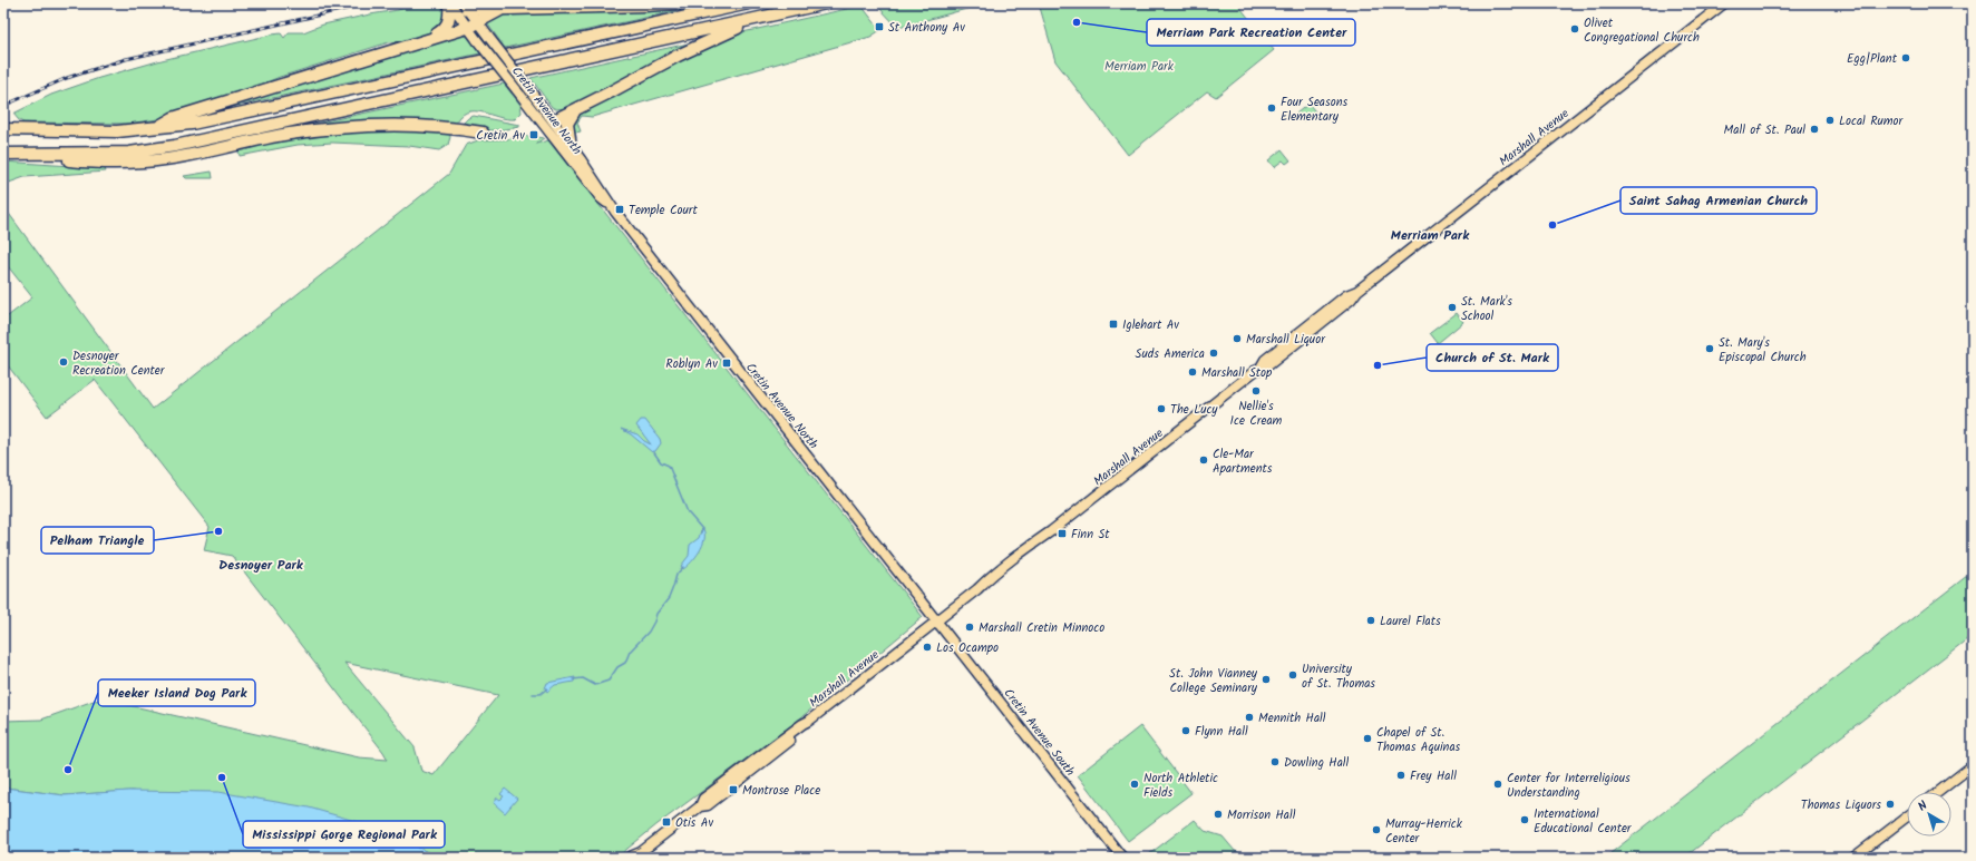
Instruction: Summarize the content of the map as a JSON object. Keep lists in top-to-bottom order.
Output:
{
  "streets": {
    "main road": ["Cretin Avenue North", "Marshall Avenue", "Cretin Avenue South"]
  },
  "crossings": [
    ["Cretin Avenue North", "Marshall Avenue"],
    ["Cretin Avenue North", "Cretin Avenue South"],
    ["Marshall Avenue", "Cretin Avenue South"]
  ],
  "districts": ["Merriam Park", "Desnoyer Park"],
  "parks": ["Merriam Park"],
  "places": {
    "other": [
      "Merriam Park Recreation Center",
      "Olivet Congregational Church",
      "Egg|Plant",
      "Four Seasons Elementary",
      "Local Rumor",
      "Mall of St. Paul",
      "Saint Sahag Armenian Church",
      "St. Mark's School",
      "Marshall Liquor",
      "St. Mary's Episcopal Church",
      "Suds America",
      "Desnoyer Recreation Center",
      "Church of St. Mark",
      "Marshall Stop",
      "Nellie's Ice Cream",
      "The Lucy",
      "Cle-Mar Apartments",
      "Pelham Triangle",
      "Laurel Flats",
      "Marshall Cretin Minnoco",
      "Los Ocampo",
      "University of St. Thomas",
      "St. John Vianney College Seminary",
      "Mennith Hall",
      "Flynn Hall",
      "Chapel of St. Thomas Aquinas",
      "Dowling Hall",
      "Meeker Island Dog Park",
      "Frey Hall",
      "Mississippi Gorge Regional Park",
      "North Athletic Fields",
      "Center for Interreligious Understanding",
      "Thomas Liquors",
      "Morrison Hall",
      "International Educational Center",
      "Murray-Herrick Center"
    ],
    "transit": [
      "St Anthony Av",
      "Cretin Av",
      "Temple Court",
      "Iglehart Av",
      "Roblyn Av",
      "Finn St",
      "Montrose Place",
      "Otis Av"
    ]
  },
  "north": "top left"
}
